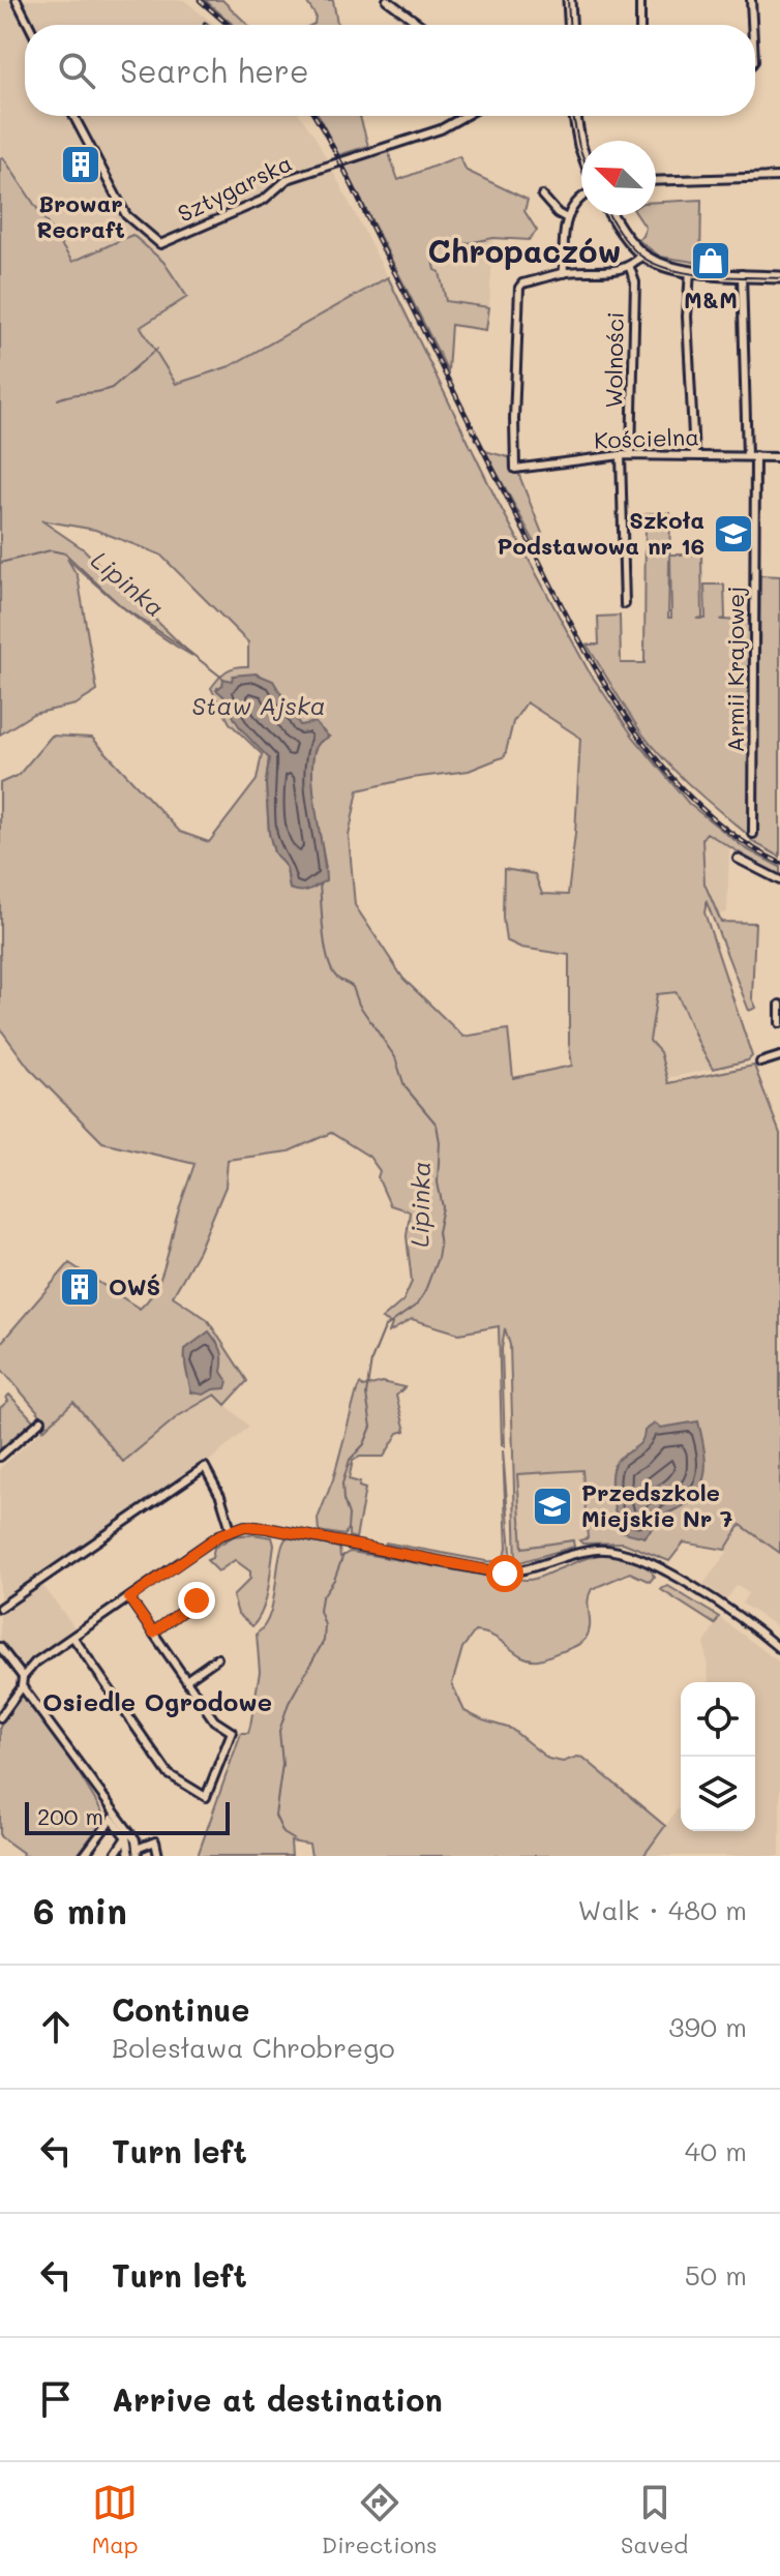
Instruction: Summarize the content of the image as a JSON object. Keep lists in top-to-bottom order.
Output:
{
  "streets": {
    "street": [
      "Sztygarska",
      "Wolności",
      "Kościelna",
      "Armii Krajowej"
    ]
  },
  "crossings": [
    ["Wolności", "Kościelna"],
    ["Kościelna", "Armii Krajowej"]
  ],
  "districts": ["Chropaczów", "Osiedle Ogrodowe"],
  "water": ["Lipinka", "Staw Ajska"],
  "places": {
    "building": ["Browar Recraft", "OWŚ"],
    "shop": ["M&M"],
    "school or university": ["Szkoła Podstawowa nr 16", "Przedszkole Miejskie Nr 7"]
  },
  "scale_bar": "200 m",
  "north": "top left",
  "page": {
    "search": "Search here",
    "scale": "200 m",
    "heading": ["6 min", "Walk · 480 m"],
    "list": [
      ["Continue", "Bolesława Chrobrego", "390 m"],
      ["Turn left", "40 m"],
      ["Turn left", "50 m"],
      "Arrive at destination"
    ],
    "nav": ["Map", "Directions", "Saved"]
  }
}
